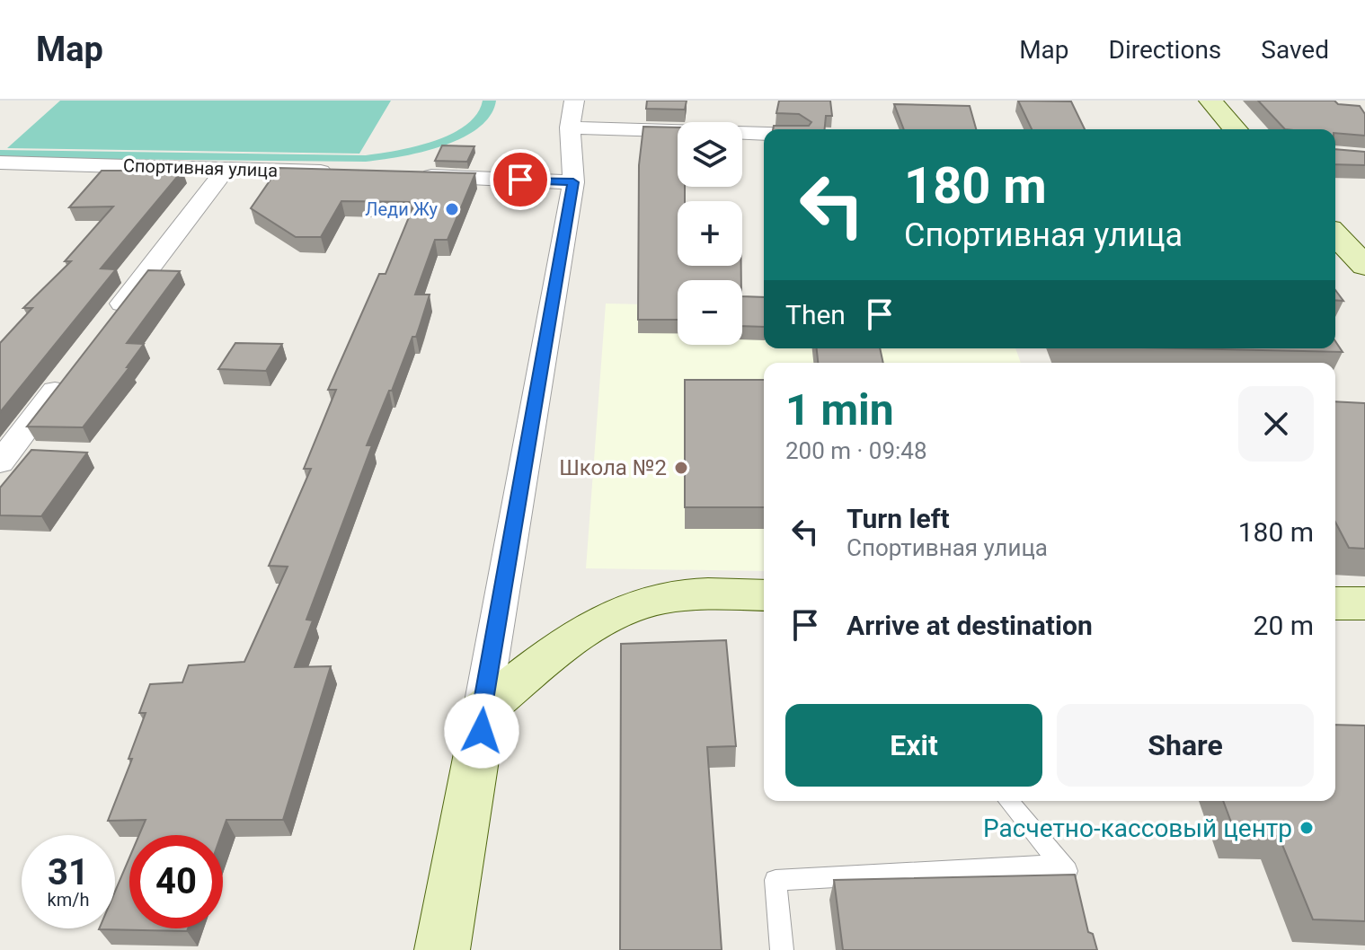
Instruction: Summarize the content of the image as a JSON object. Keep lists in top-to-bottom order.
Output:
{
  "streets": {
    "street": ["Спортивная улица"]
  },
  "places": ["Леди Жу", "Школа №2", "Расчетно-кассовый центр"],
  "page": {
    "header": "Map",
    "nav": ["Map", "Directions", "Saved"],
    "map_buttons": ["+", "−"],
    "turn": ["180 m", "Спортивная улица"],
    "then": "Then",
    "heading": ["1 min", "200 m · 09:48"],
    "list": [
      {
        "name": "Turn left",
        "note": "Спортивная улица",
        "value": "180 m"
      },
      {
        "name": "Arrive at destination",
        "value": "20 m"
      }
    ],
    "buttons": ["Exit", "Share"],
    "speed": "31 km/h",
    "limit": "40"
  }
}
